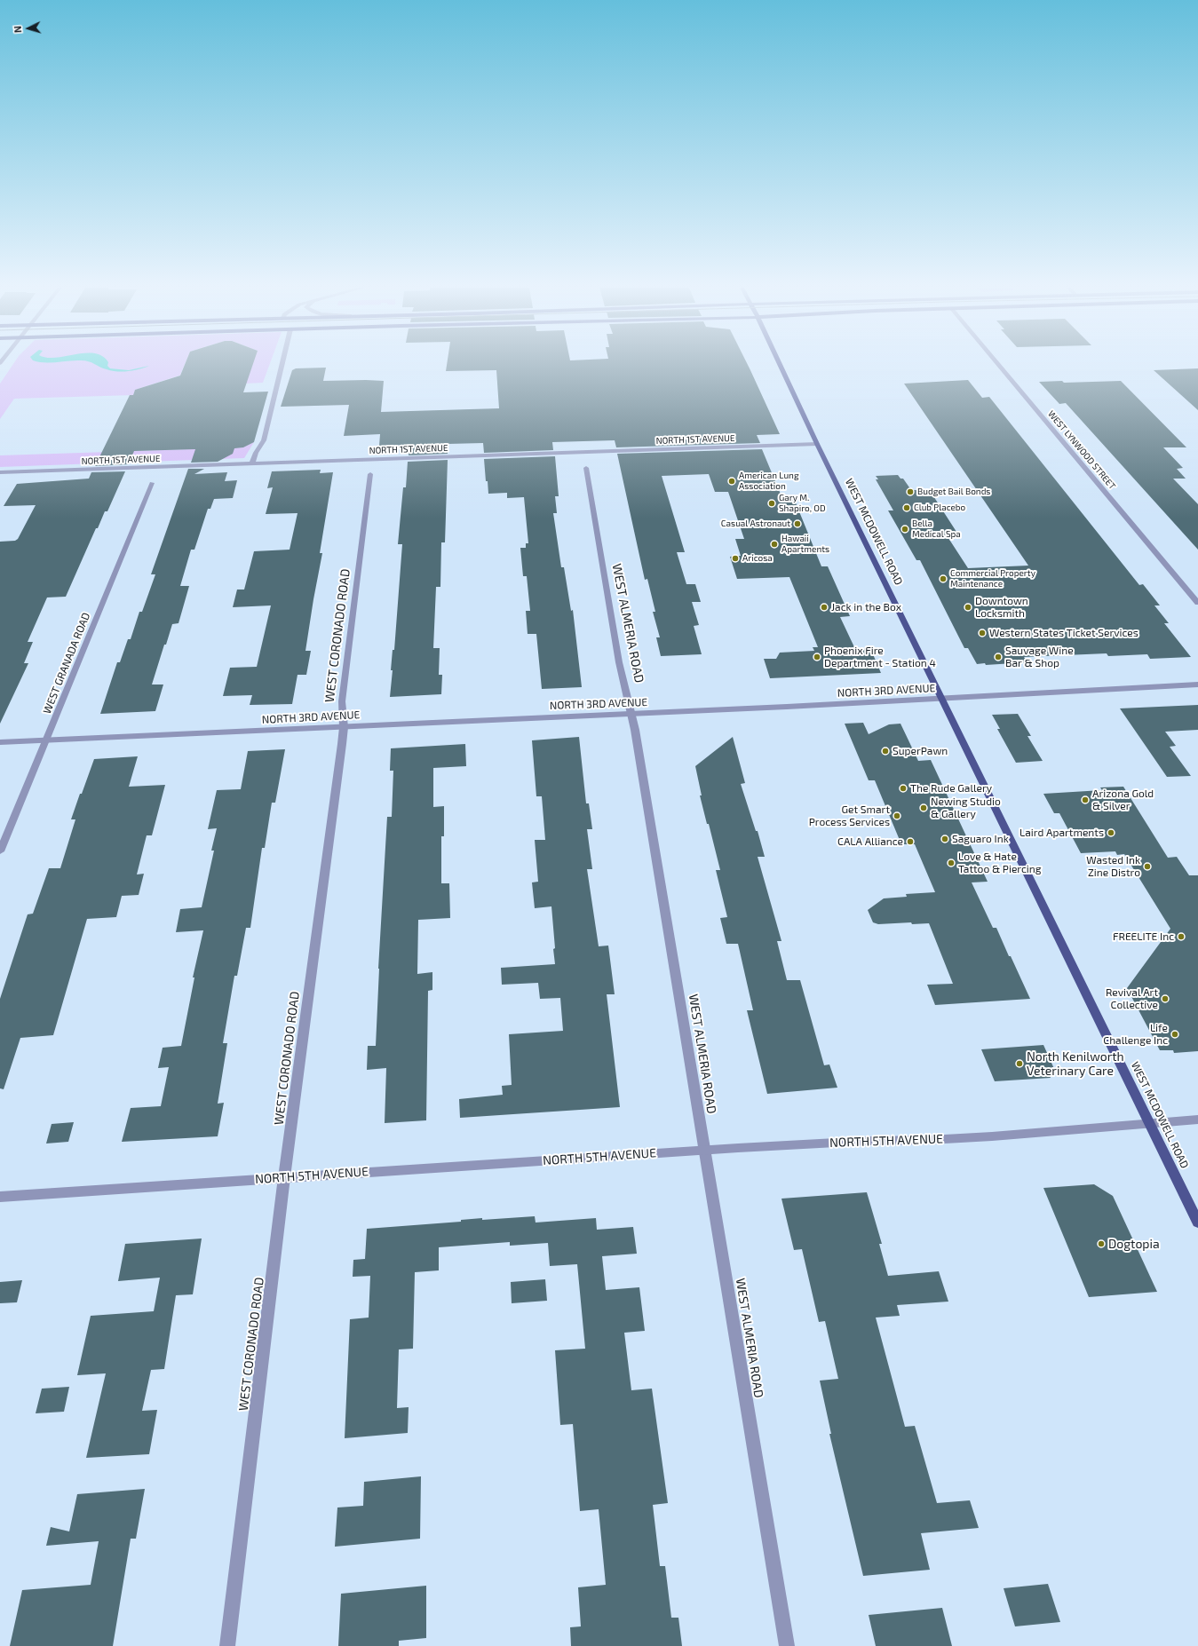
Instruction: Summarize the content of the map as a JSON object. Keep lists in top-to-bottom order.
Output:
{
  "streets": {
    "main road": ["WEST MCDOWELL ROAD"],
    "street": [
      "NORTH 1ST AVENUE",
      "WEST LYNWOOD STREET",
      "WEST ALMERIA ROAD",
      "WEST CORONADO ROAD",
      "WEST GRANADA ROAD",
      "NORTH 3RD AVENUE",
      "NORTH 5TH AVENUE"
    ]
  },
  "crossings": [
    ["NORTH 1ST AVENUE", "WEST MCDOWELL ROAD"],
    ["WEST MCDOWELL ROAD", "NORTH 3RD AVENUE"],
    ["WEST MCDOWELL ROAD", "NORTH 5TH AVENUE"],
    ["WEST ALMERIA ROAD", "NORTH 3RD AVENUE"],
    ["WEST ALMERIA ROAD", "NORTH 5TH AVENUE"],
    ["WEST CORONADO ROAD", "NORTH 3RD AVENUE"],
    ["WEST CORONADO ROAD", "NORTH 5TH AVENUE"],
    ["WEST GRANADA ROAD", "NORTH 3RD AVENUE"]
  ],
  "places": [
    "American Lung Association",
    "Budget Bail Bonds",
    "Gary M. Shapiro, OD",
    "Club Placebo",
    "Casual Astronaut",
    "Bella Medical Spa",
    "Hawaii Apartments",
    "Aricosa",
    "Commercial Property Maintenance",
    "Jack in the Box",
    "Downtown Locksmith",
    "Western States Ticket Services",
    "Phoenix Fire Department - Station 4",
    "Sauvage Wine Bar & Shop",
    "SuperPawn",
    "The Rude Gallery",
    "Arizona Gold & Silver",
    "Newing Studio & Gallery",
    "Get Smart Process Services",
    "Laird Apartments",
    "Saguaro Ink",
    "CALA Alliance",
    "Love & Hate Tattoo & Piercing",
    "Wasted Ink Zine Distro",
    "FREELITE Inc",
    "Revival Art Collective",
    "Life Challenge Inc",
    "North Kenilworth Veterinary Care",
    "Dogtopia"
  ],
  "north": "left"
}
